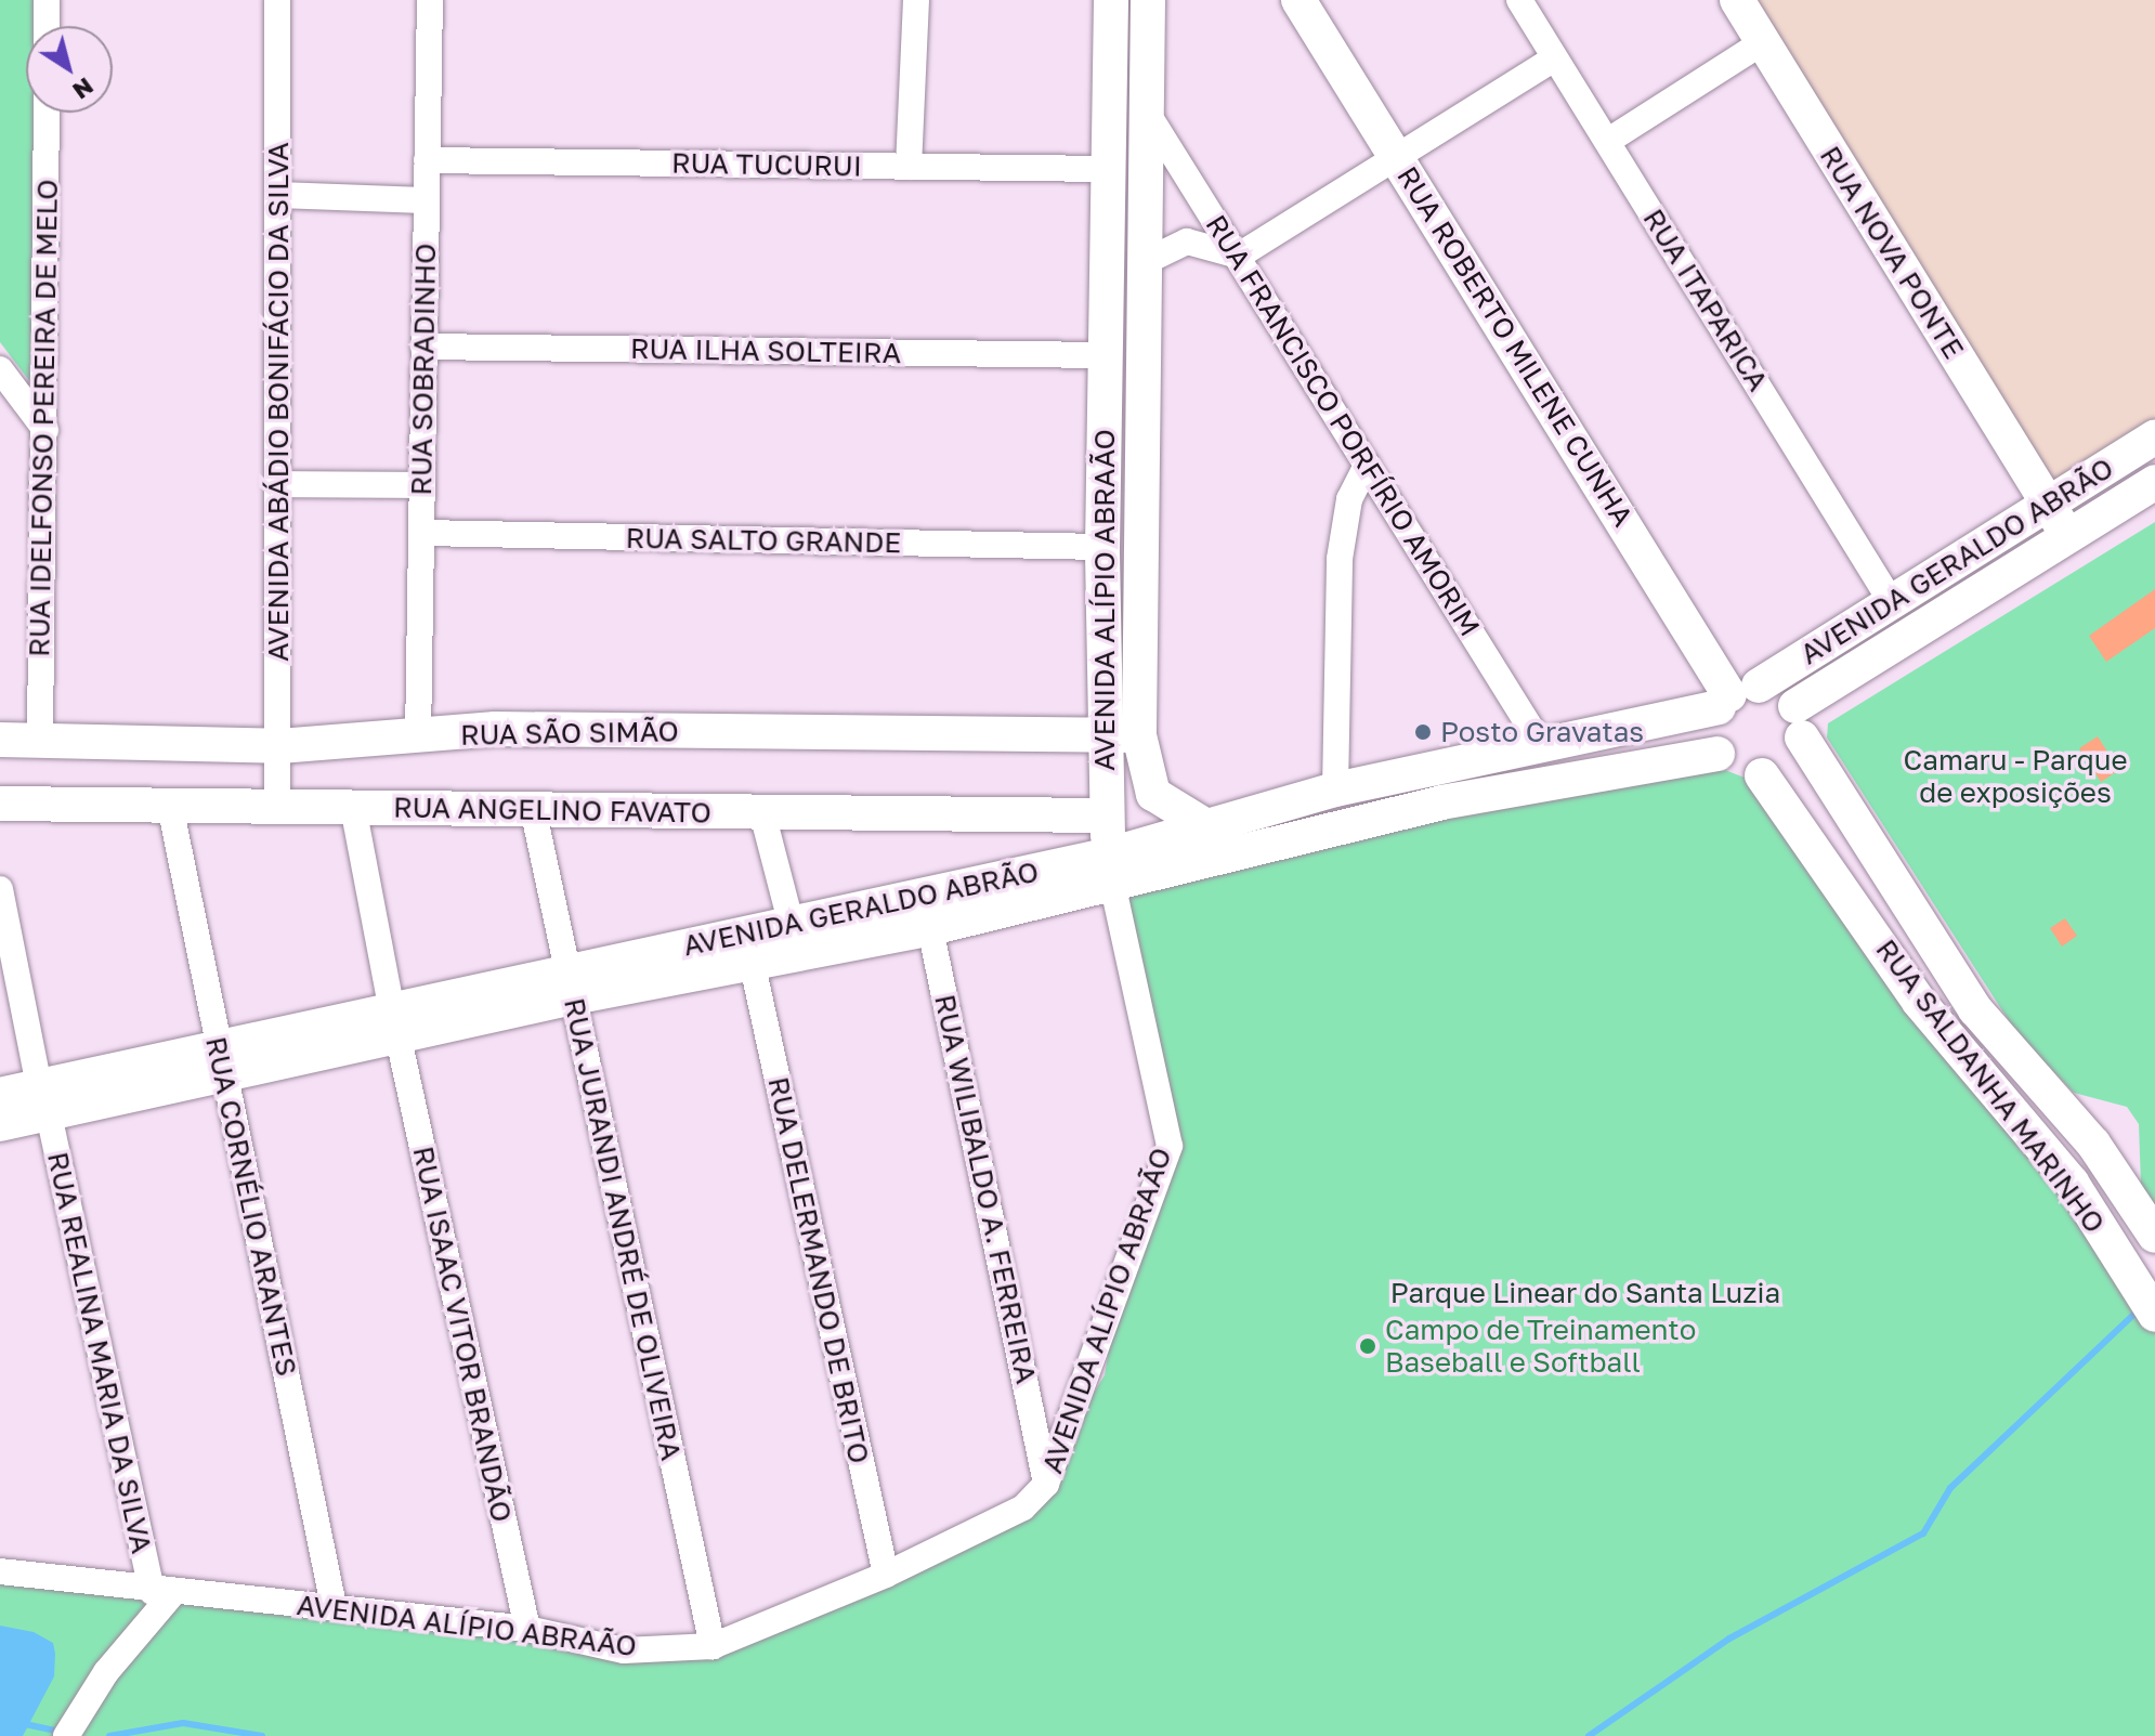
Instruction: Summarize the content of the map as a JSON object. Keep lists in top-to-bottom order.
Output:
{
  "streets": {
    "street": [
      "RUA TUCURUI",
      "RUA NOVA PONTE",
      "RUA ITAPARICA",
      "RUA ROBERTO MILENE CUNHA",
      "RUA ILHA SOLTEIRA",
      "RUA SOBRADINHO",
      "AVENIDA ABÁDIO BONIFÁCIO DA SILVA",
      "RUA IDELFONSO PEREIRA DE MELO",
      "RUA FRANCISCO PORFÍRIO AMORIM",
      "RUA SALTO GRANDE",
      "AVENIDA GERALDO ABRÃO",
      "AVENIDA ALÍPIO ABRAÃO",
      "RUA SÃO SIMÃO",
      "RUA ANGELINO FAVATO",
      "RUA SALDANHA MARINHO",
      "RUA WILIBALDO A. FERREIRA",
      "RUA CORNÉLIO ARANTES",
      "RUA JURANDI ANDRÉ DE OLIVEIRA",
      "RUA DELERMANDO DE BRITO",
      "RUA ISAAC VITOR BRANDÃO",
      "RUA REALINA MARIA DA SILVA"
    ]
  },
  "crossings": [
    ["RUA TUCURUI", "RUA SOBRADINHO"],
    ["RUA TUCURUI", "AVENIDA ALÍPIO ABRAÃO"],
    ["RUA NOVA PONTE", "AVENIDA GERALDO ABRÃO"],
    ["RUA ITAPARICA", "AVENIDA GERALDO ABRÃO"],
    ["RUA ROBERTO MILENE CUNHA", "AVENIDA GERALDO ABRÃO"],
    ["RUA ROBERTO MILENE CUNHA", "RUA SALDANHA MARINHO"],
    ["RUA ILHA SOLTEIRA", "RUA SOBRADINHO"],
    ["RUA ILHA SOLTEIRA", "AVENIDA ALÍPIO ABRAÃO"],
    ["RUA SOBRADINHO", "RUA SALTO GRANDE"],
    ["RUA SOBRADINHO", "RUA SÃO SIMÃO"],
    ["AVENIDA ABÁDIO BONIFÁCIO DA SILVA", "RUA SÃO SIMÃO"],
    ["AVENIDA ABÁDIO BONIFÁCIO DA SILVA", "RUA ANGELINO FAVATO"],
    ["RUA IDELFONSO PEREIRA DE MELO", "RUA SÃO SIMÃO"],
    ["RUA FRANCISCO PORFÍRIO AMORIM", "AVENIDA GERALDO ABRÃO"],
    ["RUA FRANCISCO PORFÍRIO AMORIM", "AVENIDA ALÍPIO ABRAÃO"],
    ["RUA SALTO GRANDE", "AVENIDA ALÍPIO ABRAÃO"],
    ["AVENIDA GERALDO ABRÃO", "AVENIDA ALÍPIO ABRAÃO"],
    ["AVENIDA GERALDO ABRÃO", "RUA SALDANHA MARINHO"],
    ["AVENIDA GERALDO ABRÃO", "RUA WILIBALDO A. FERREIRA"],
    ["AVENIDA GERALDO ABRÃO", "RUA CORNÉLIO ARANTES"],
    ["AVENIDA GERALDO ABRÃO", "RUA JURANDI ANDRÉ DE OLIVEIRA"],
    ["AVENIDA GERALDO ABRÃO", "RUA DELERMANDO DE BRITO"],
    ["AVENIDA GERALDO ABRÃO", "RUA ISAAC VITOR BRANDÃO"],
    ["AVENIDA GERALDO ABRÃO", "RUA REALINA MARIA DA SILVA"],
    ["AVENIDA ALÍPIO ABRAÃO", "RUA SÃO SIMÃO"],
    ["AVENIDA ALÍPIO ABRAÃO", "RUA ANGELINO FAVATO"],
    ["AVENIDA ALÍPIO ABRAÃO", "RUA WILIBALDO A. FERREIRA"],
    ["AVENIDA ALÍPIO ABRAÃO", "RUA CORNÉLIO ARANTES"],
    ["AVENIDA ALÍPIO ABRAÃO", "RUA JURANDI ANDRÉ DE OLIVEIRA"],
    ["AVENIDA ALÍPIO ABRAÃO", "RUA DELERMANDO DE BRITO"],
    ["AVENIDA ALÍPIO ABRAÃO", "RUA ISAAC VITOR BRANDÃO"],
    ["AVENIDA ALÍPIO ABRAÃO", "RUA REALINA MARIA DA SILVA"],
    ["RUA ANGELINO FAVATO", "RUA CORNÉLIO ARANTES"],
    ["RUA ANGELINO FAVATO", "RUA JURANDI ANDRÉ DE OLIVEIRA"],
    ["RUA ANGELINO FAVATO", "RUA ISAAC VITOR BRANDÃO"]
  ],
  "parks": ["Camaru - Parque de exposições", "Parque Linear do Santa Luzia"],
  "places": ["Posto Gravatas", "Campo de Treinamento Baseball e Softball"],
  "north": "bottom right"
}
